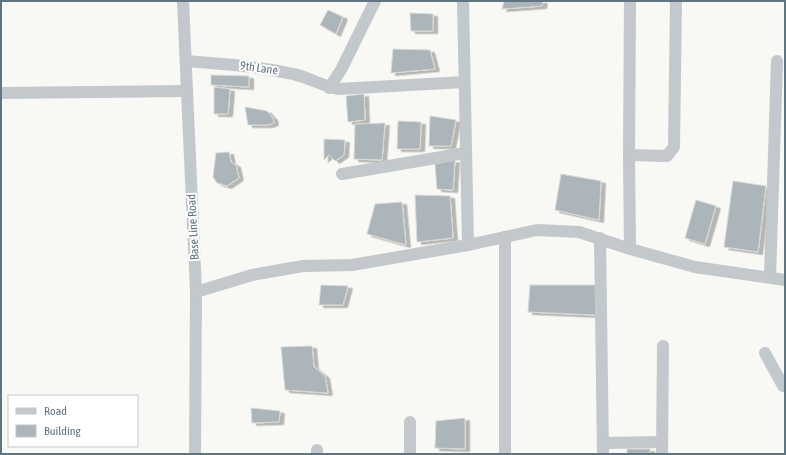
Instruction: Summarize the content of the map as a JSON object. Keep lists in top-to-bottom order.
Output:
{
  "streets": {
    "street": ["9th Lane", "Base Line Road"]
  },
  "crossings": [
    ["9th Lane", "Base Line Road"]
  ],
  "legend": ["Road", "Building"]
}
